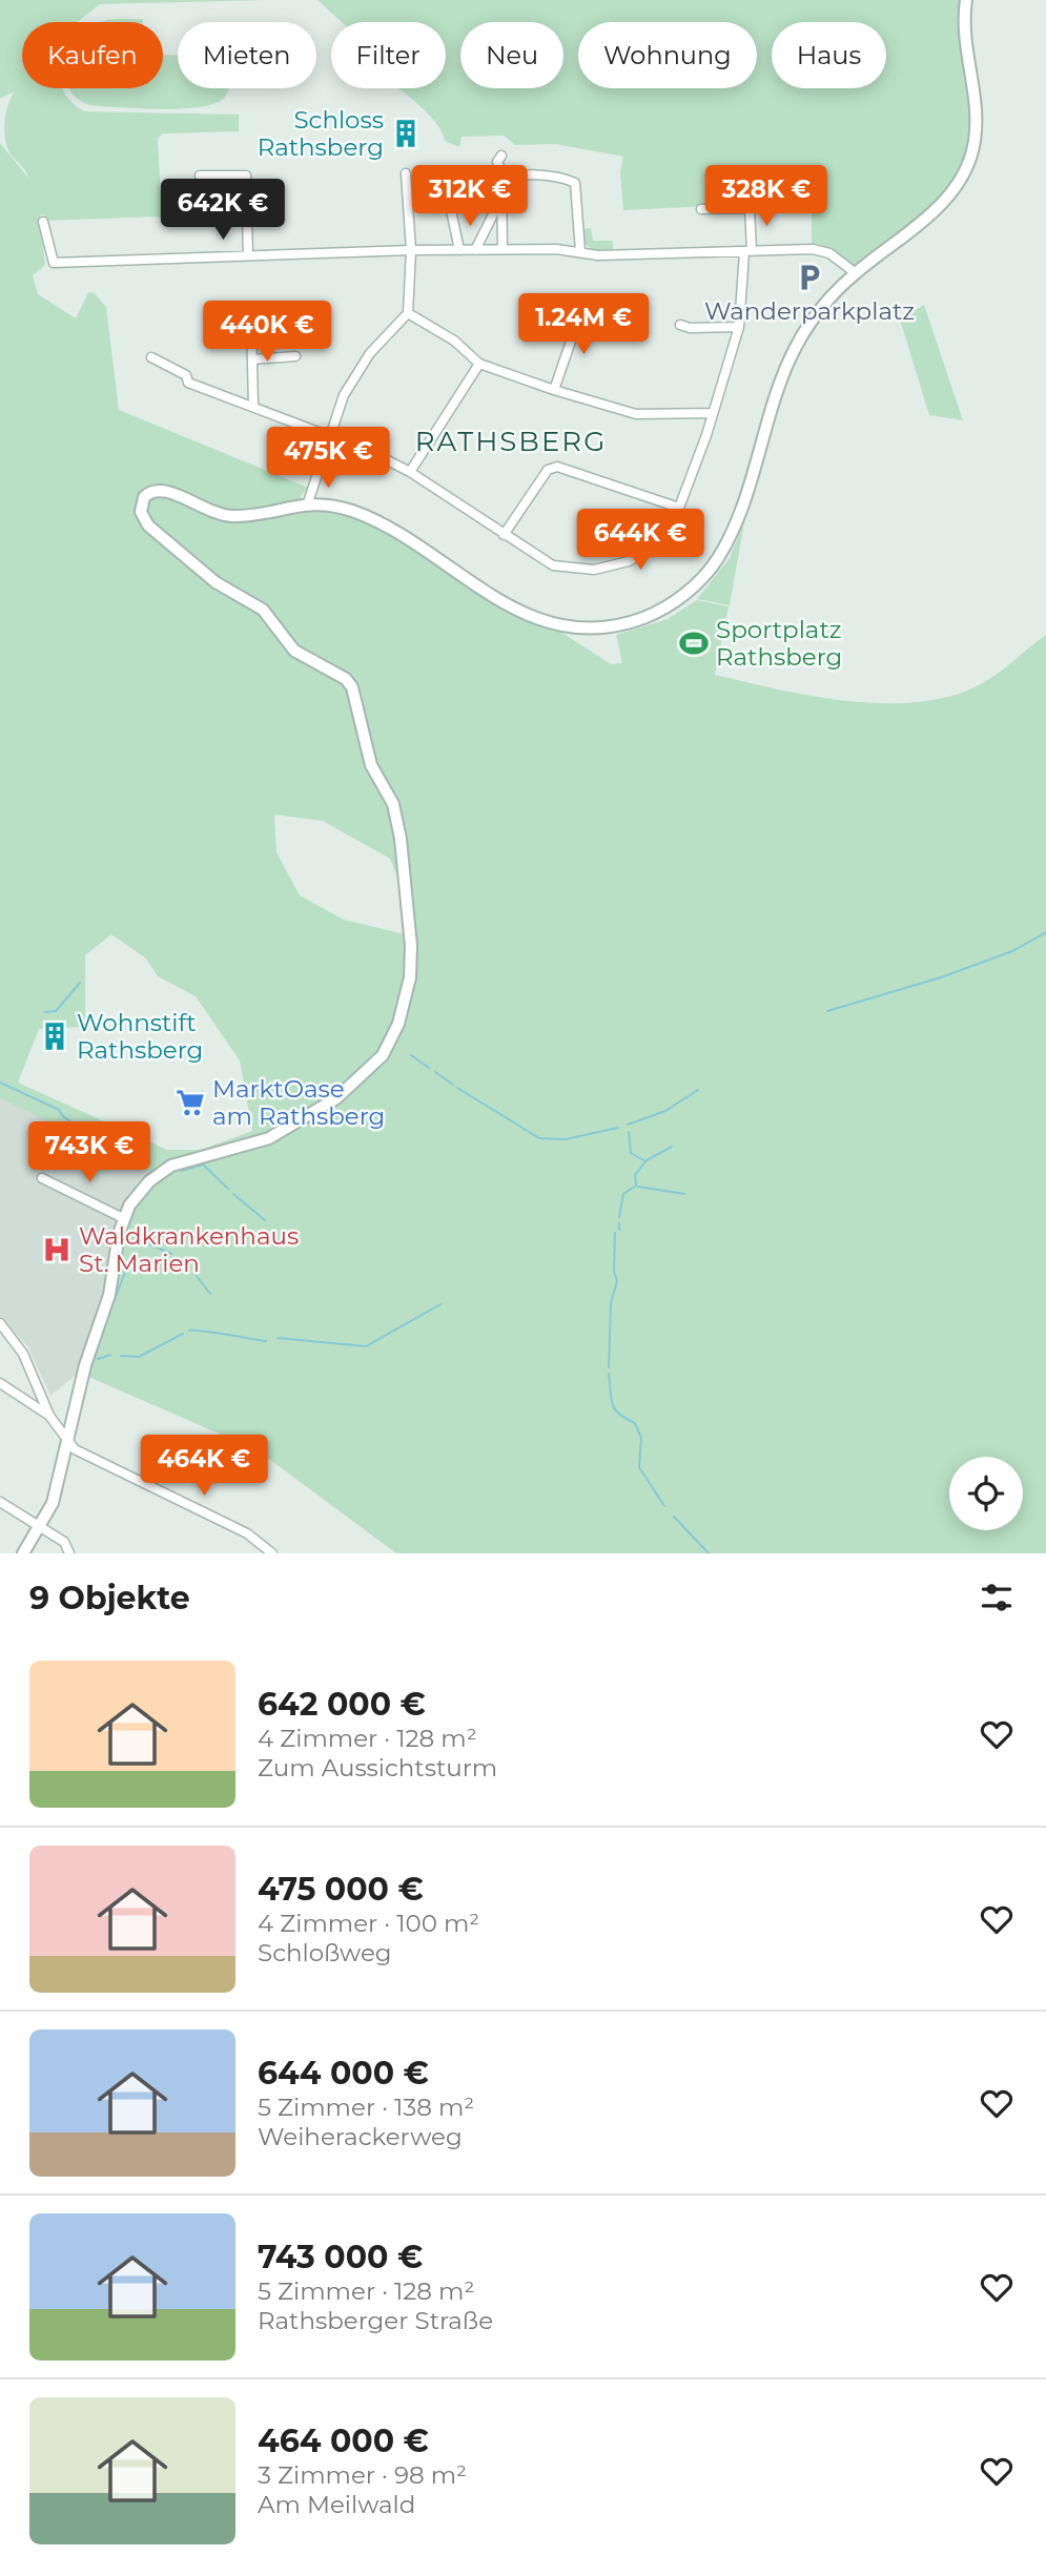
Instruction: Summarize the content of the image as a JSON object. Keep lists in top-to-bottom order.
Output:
{
  "districts": ["RATHSBERG"],
  "places": {
    "building": ["Schloss Rathsberg", "Wohnstift Rathsberg"],
    "parking": ["Wanderparkplatz"],
    "sports": ["Sportplatz Rathsberg"],
    "supermarket": ["MarktOase am Rathsberg"],
    "hospital": ["Waldkrankenhaus St. Marien"]
  },
  "page": {
    "chip": [
      "Kaufen",
      "Mieten",
      "Filter",
      "Neu",
      "Wohnung",
      "Haus"
    ],
    "price": [
      "312K €",
      "328K €",
      "642K €",
      "1.24M €",
      "440K €",
      "475K €",
      "644K €",
      "743K €",
      "464K €"
    ],
    "heading": "9 Objekte",
    "list": [
      {
        "name": "642 000 €",
        "note": "4 Zimmer · 128 m² · Zum Aussichtsturm"
      },
      {
        "name": "475 000 €",
        "note": "4 Zimmer · 100 m² · Schloßweg"
      },
      {
        "name": "644 000 €",
        "note": "5 Zimmer · 138 m² · Weiherackerweg"
      },
      {
        "name": "743 000 €",
        "note": "5 Zimmer · 128 m² · Rathsberger Straße"
      },
      {
        "name": "464 000 €",
        "note": "3 Zimmer · 98 m² · Am Meilwald"
      }
    ]
  }
}
